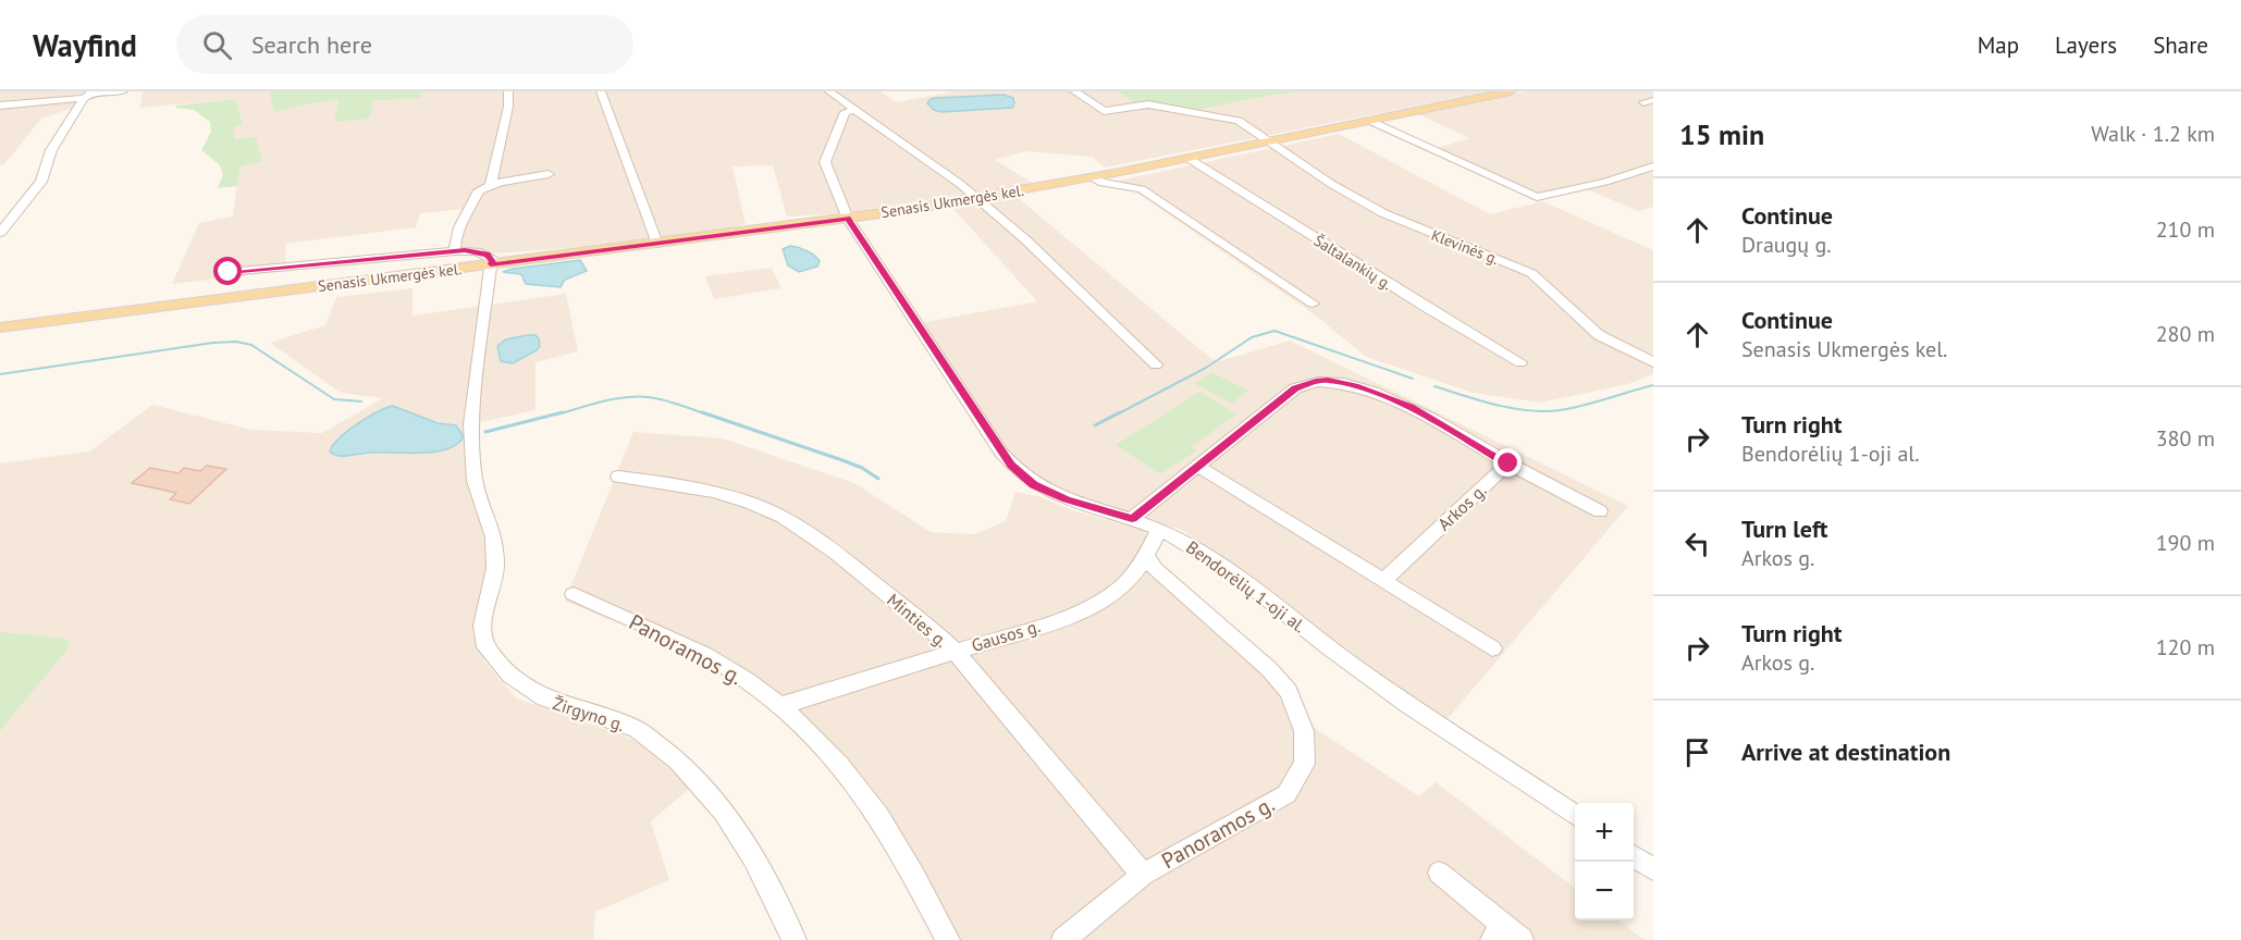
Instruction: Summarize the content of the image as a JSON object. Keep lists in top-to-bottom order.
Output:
{
  "streets": {
    "main road": ["Senasis Ukmergės kel."],
    "street": [
      "Klevinės g.",
      "Šaltalankių g.",
      "Arkos g.",
      "Bendorėlių 1-oji al.",
      "Minties g.",
      "Gausos g.",
      "Panoramos g.",
      "Žirgyno g."
    ]
  },
  "crossings": [
    ["Senasis Ukmergės kel.", "Klevinės g."],
    ["Senasis Ukmergės kel.", "Šaltalankių g."],
    ["Senasis Ukmergės kel.", "Bendorėlių 1-oji al."],
    ["Senasis Ukmergės kel.", "Žirgyno g."],
    ["Bendorėlių 1-oji al.", "Gausos g."],
    ["Minties g.", "Gausos g."],
    ["Minties g.", "Panoramos g."],
    ["Gausos g.", "Panoramos g."]
  ],
  "page": {
    "header": "Wayfind",
    "search": "Search here",
    "nav": ["Map", "Layers", "Share"],
    "heading": ["15 min", "Walk · 1.2 km"],
    "list": [
      ["Continue", "Draugų g.", "210 m"],
      ["Continue", "Senasis Ukmergės kel.", "280 m"],
      ["Turn right", "Bendorėlių 1-oji al.", "380 m"],
      ["Turn left", "Arkos g.", "190 m"],
      ["Turn right", "Arkos g.", "120 m"],
      "Arrive at destination"
    ],
    "map_buttons": ["+", "−"]
  }
}
